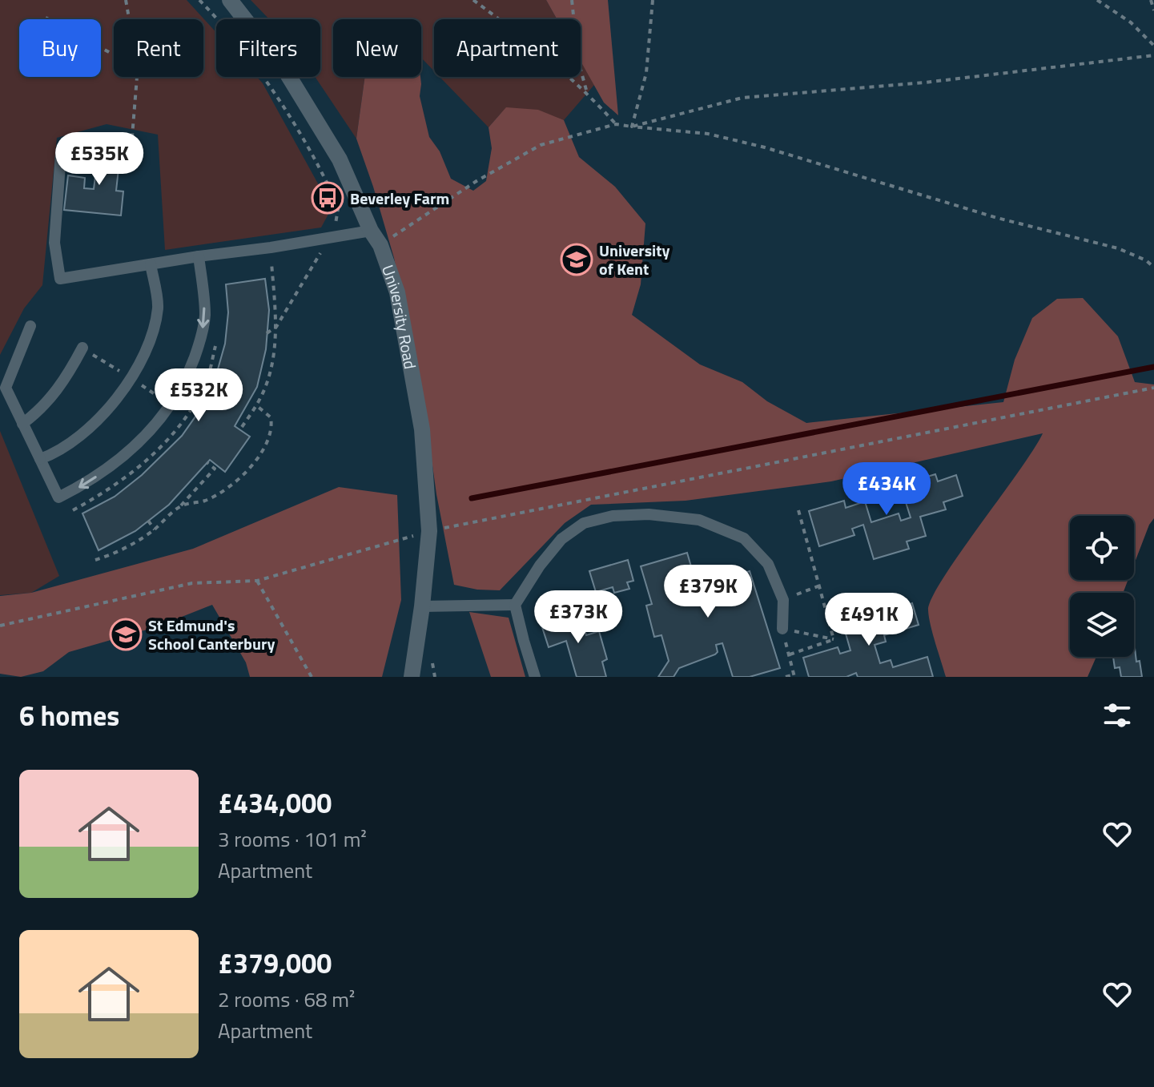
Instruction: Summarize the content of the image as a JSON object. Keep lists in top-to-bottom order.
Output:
{
  "streets": {
    "street": ["University Road"]
  },
  "places": {
    "bus stop": ["Beverley Farm"],
    "school or university": ["University of Kent", "St Edmund's School Canterbury"]
  },
  "page": {
    "chip": [
      "Buy",
      "Rent",
      "Filters",
      "New",
      "Apartment"
    ],
    "price": [
      "£535K",
      "£532K",
      "£434K",
      "£379K",
      "£373K",
      "£491K"
    ],
    "heading": "6 homes",
    "list": [
      {
        "name": "£434,000",
        "note": "3 rooms · 101 m² · Apartment"
      },
      {
        "name": "£379,000",
        "note": "2 rooms · 68 m² · Apartment"
      }
    ]
  }
}
